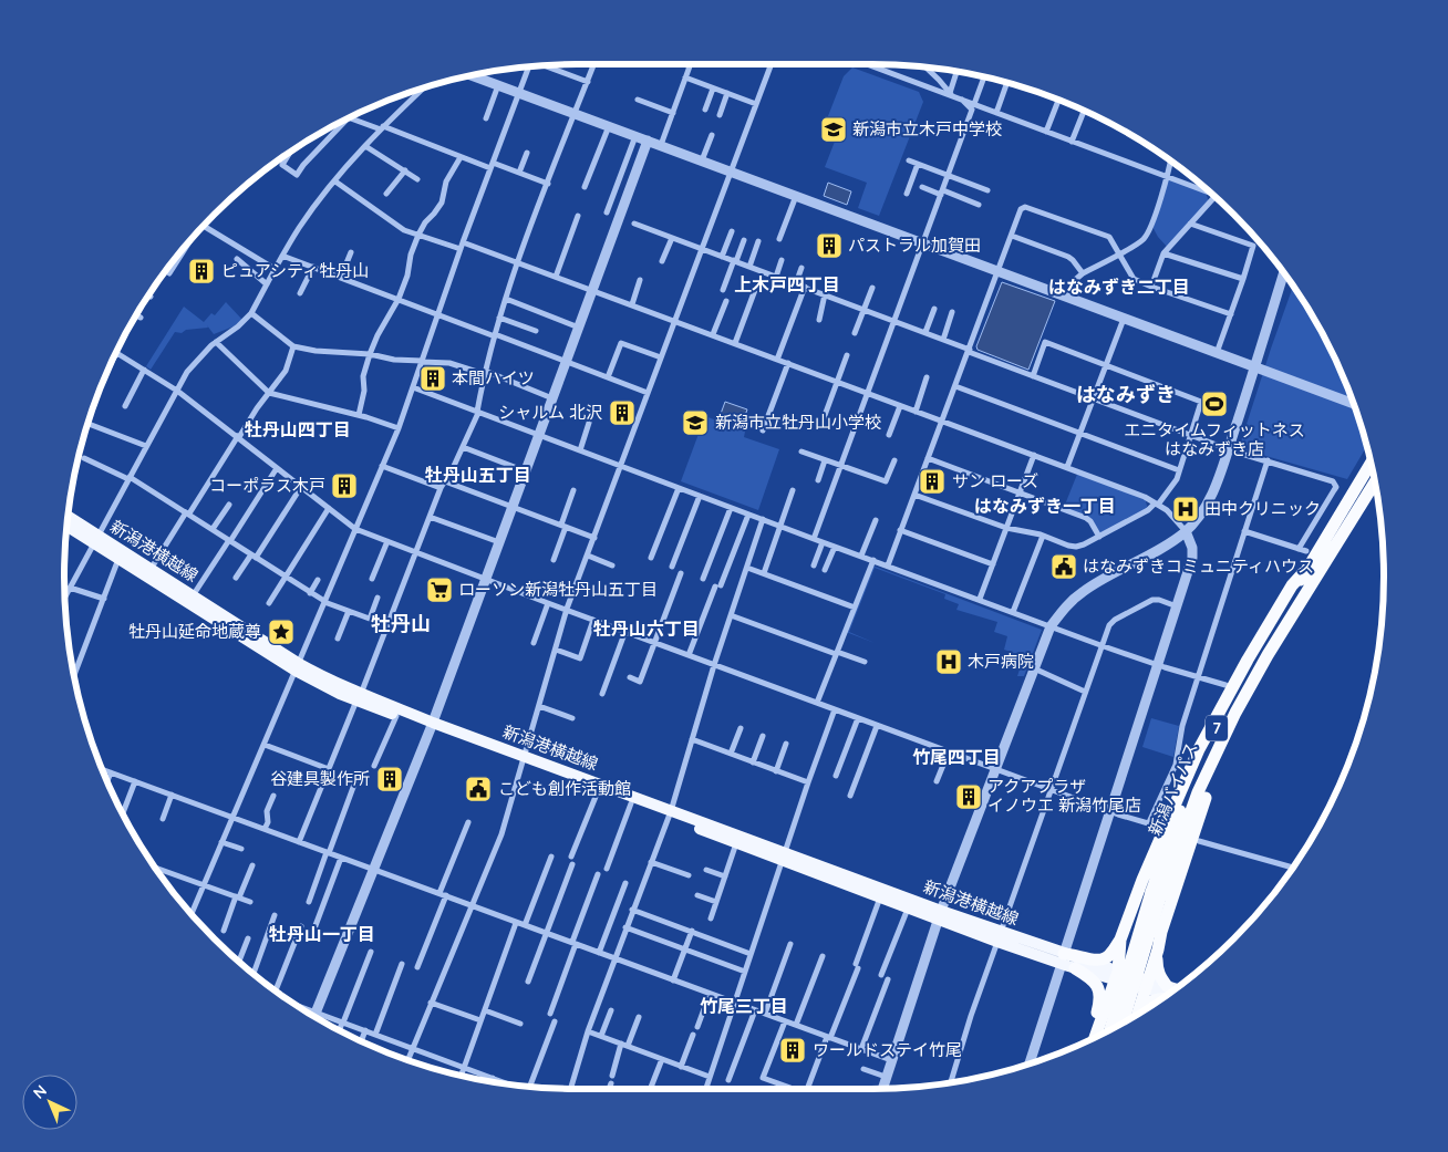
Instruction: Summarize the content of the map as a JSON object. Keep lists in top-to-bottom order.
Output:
{
  "streets": {
    "highway": ["7", "新潟バイパス"],
    "main road": ["新潟港横越線"]
  },
  "districts": [
    "上木戸四丁目",
    "はなみずき二丁目",
    "はなみずき",
    "牡丹山四丁目",
    "牡丹山五丁目",
    "はなみずき一丁目",
    "牡丹山",
    "牡丹山六丁目",
    "竹尾四丁目",
    "牡丹山一丁目",
    "竹尾三丁目"
  ],
  "places": {
    "school or university": ["新潟市立木戸中学校", "新潟市立牡丹山小学校"],
    "building": [
      "パストラル加賀田",
      "ピュアシティ牡丹山",
      "本間ハイツ",
      "シャルム 北沢",
      "サン ローズ",
      "コーポラス木戸",
      "谷建具製作所",
      "アクアプラザ イノウエ 新潟竹尾店",
      "ワールドステイ竹尾"
    ],
    "sports": ["エニタイムフィットネス はなみずき店"],
    "hospital": ["田中クリニック", "木戸病院"],
    "public building": ["はなみずきコミュニティハウス", "こども創作活動館"],
    "supermarket": ["ローソン新潟牡丹山五丁目"],
    "place": ["牡丹山延命地蔵尊"]
  },
  "north": "top left"
}
